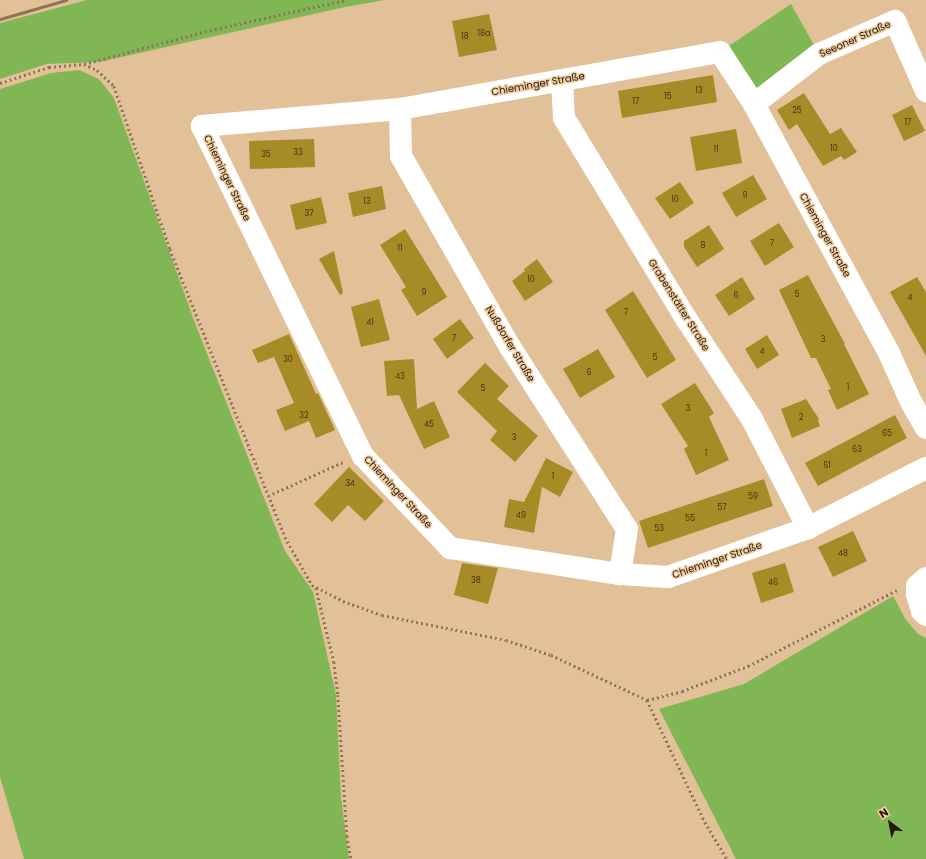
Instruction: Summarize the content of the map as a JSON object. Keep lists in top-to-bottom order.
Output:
{
  "streets": {
    "street": [
      "Seeoner Straße",
      "Chieminger Straße",
      "Grabenstätter Straße",
      "Nußdorfer Straße"
    ]
  },
  "crossings": [
    ["Seeoner Straße", "Chieminger Straße"],
    ["Chieminger Straße", "Grabenstätter Straße"],
    ["Chieminger Straße", "Nußdorfer Straße"]
  ],
  "house_numbers": [
    "18a",
    "18",
    "13",
    "15",
    "17",
    "25",
    "17",
    "10",
    "11",
    "33",
    "35",
    "9",
    "10",
    "13",
    "37",
    "7",
    "8",
    "11",
    "10",
    "9",
    "5",
    "6",
    "4",
    "7",
    "41",
    "7",
    "3",
    "4",
    "5",
    "30",
    "6",
    "43",
    "1",
    "5",
    "3",
    "32",
    "2",
    "45",
    "65",
    "3",
    "63",
    "1",
    "61",
    "1",
    "34",
    "59",
    "57",
    "49",
    "55",
    "53",
    "48",
    "38",
    "46"
  ],
  "north": "top left"
}
